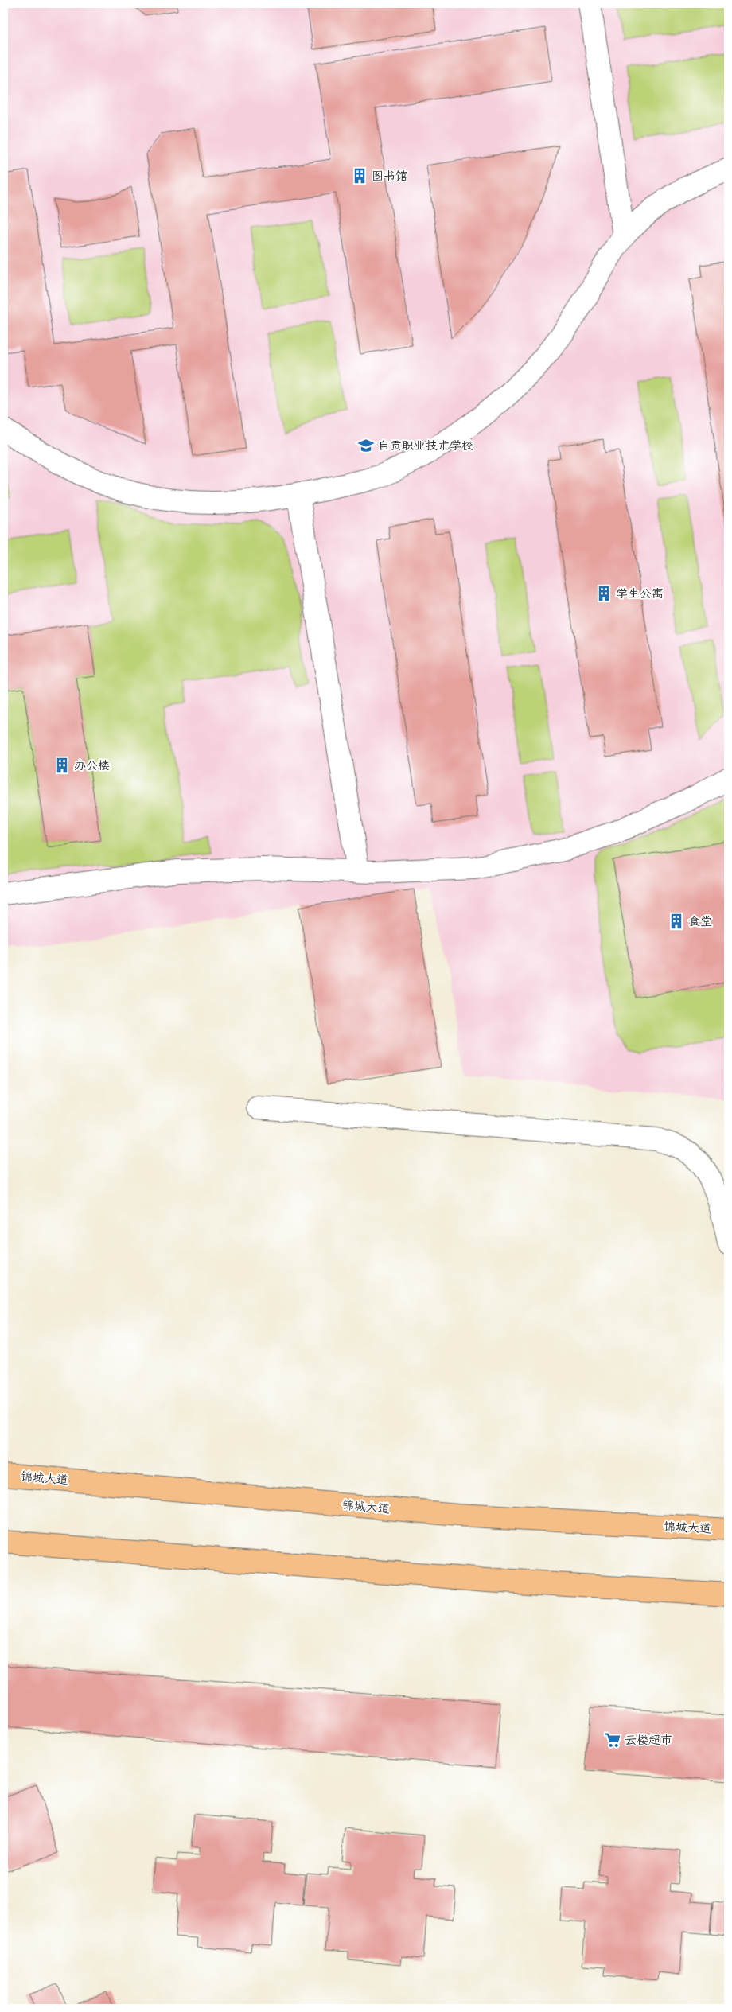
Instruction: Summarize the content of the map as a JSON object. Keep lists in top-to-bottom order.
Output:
{
  "streets": {
    "main road": ["锦城大道"]
  },
  "places": {
    "building": [
      "图书馆",
      "学生公寓",
      "办公楼",
      "食堂"
    ],
    "school or university": ["自贡职业技术学校"],
    "supermarket": ["云楼超市"]
  }
}
